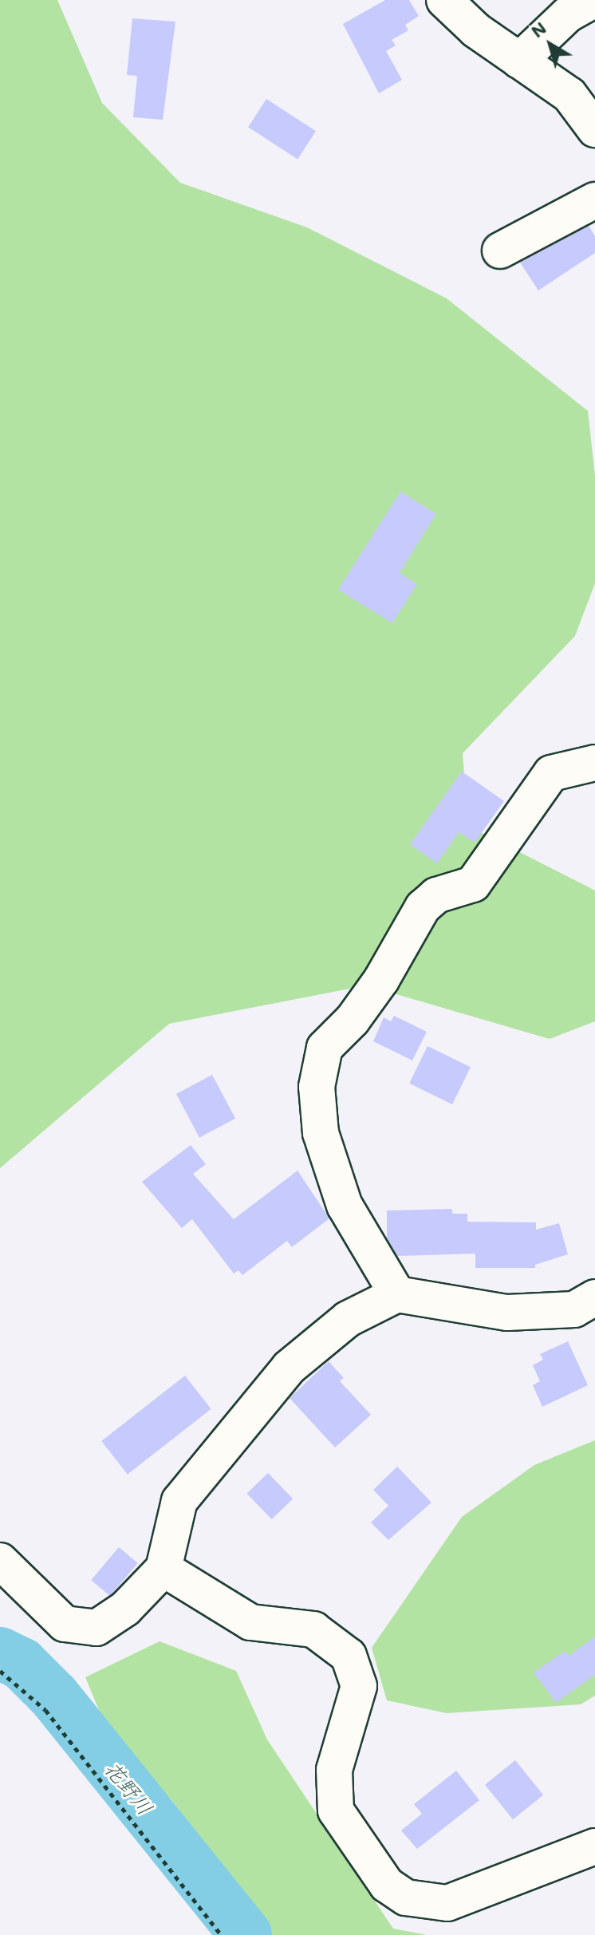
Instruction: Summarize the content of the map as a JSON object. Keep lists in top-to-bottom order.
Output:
{
  "water": ["花野川"],
  "north": "top left"
}
